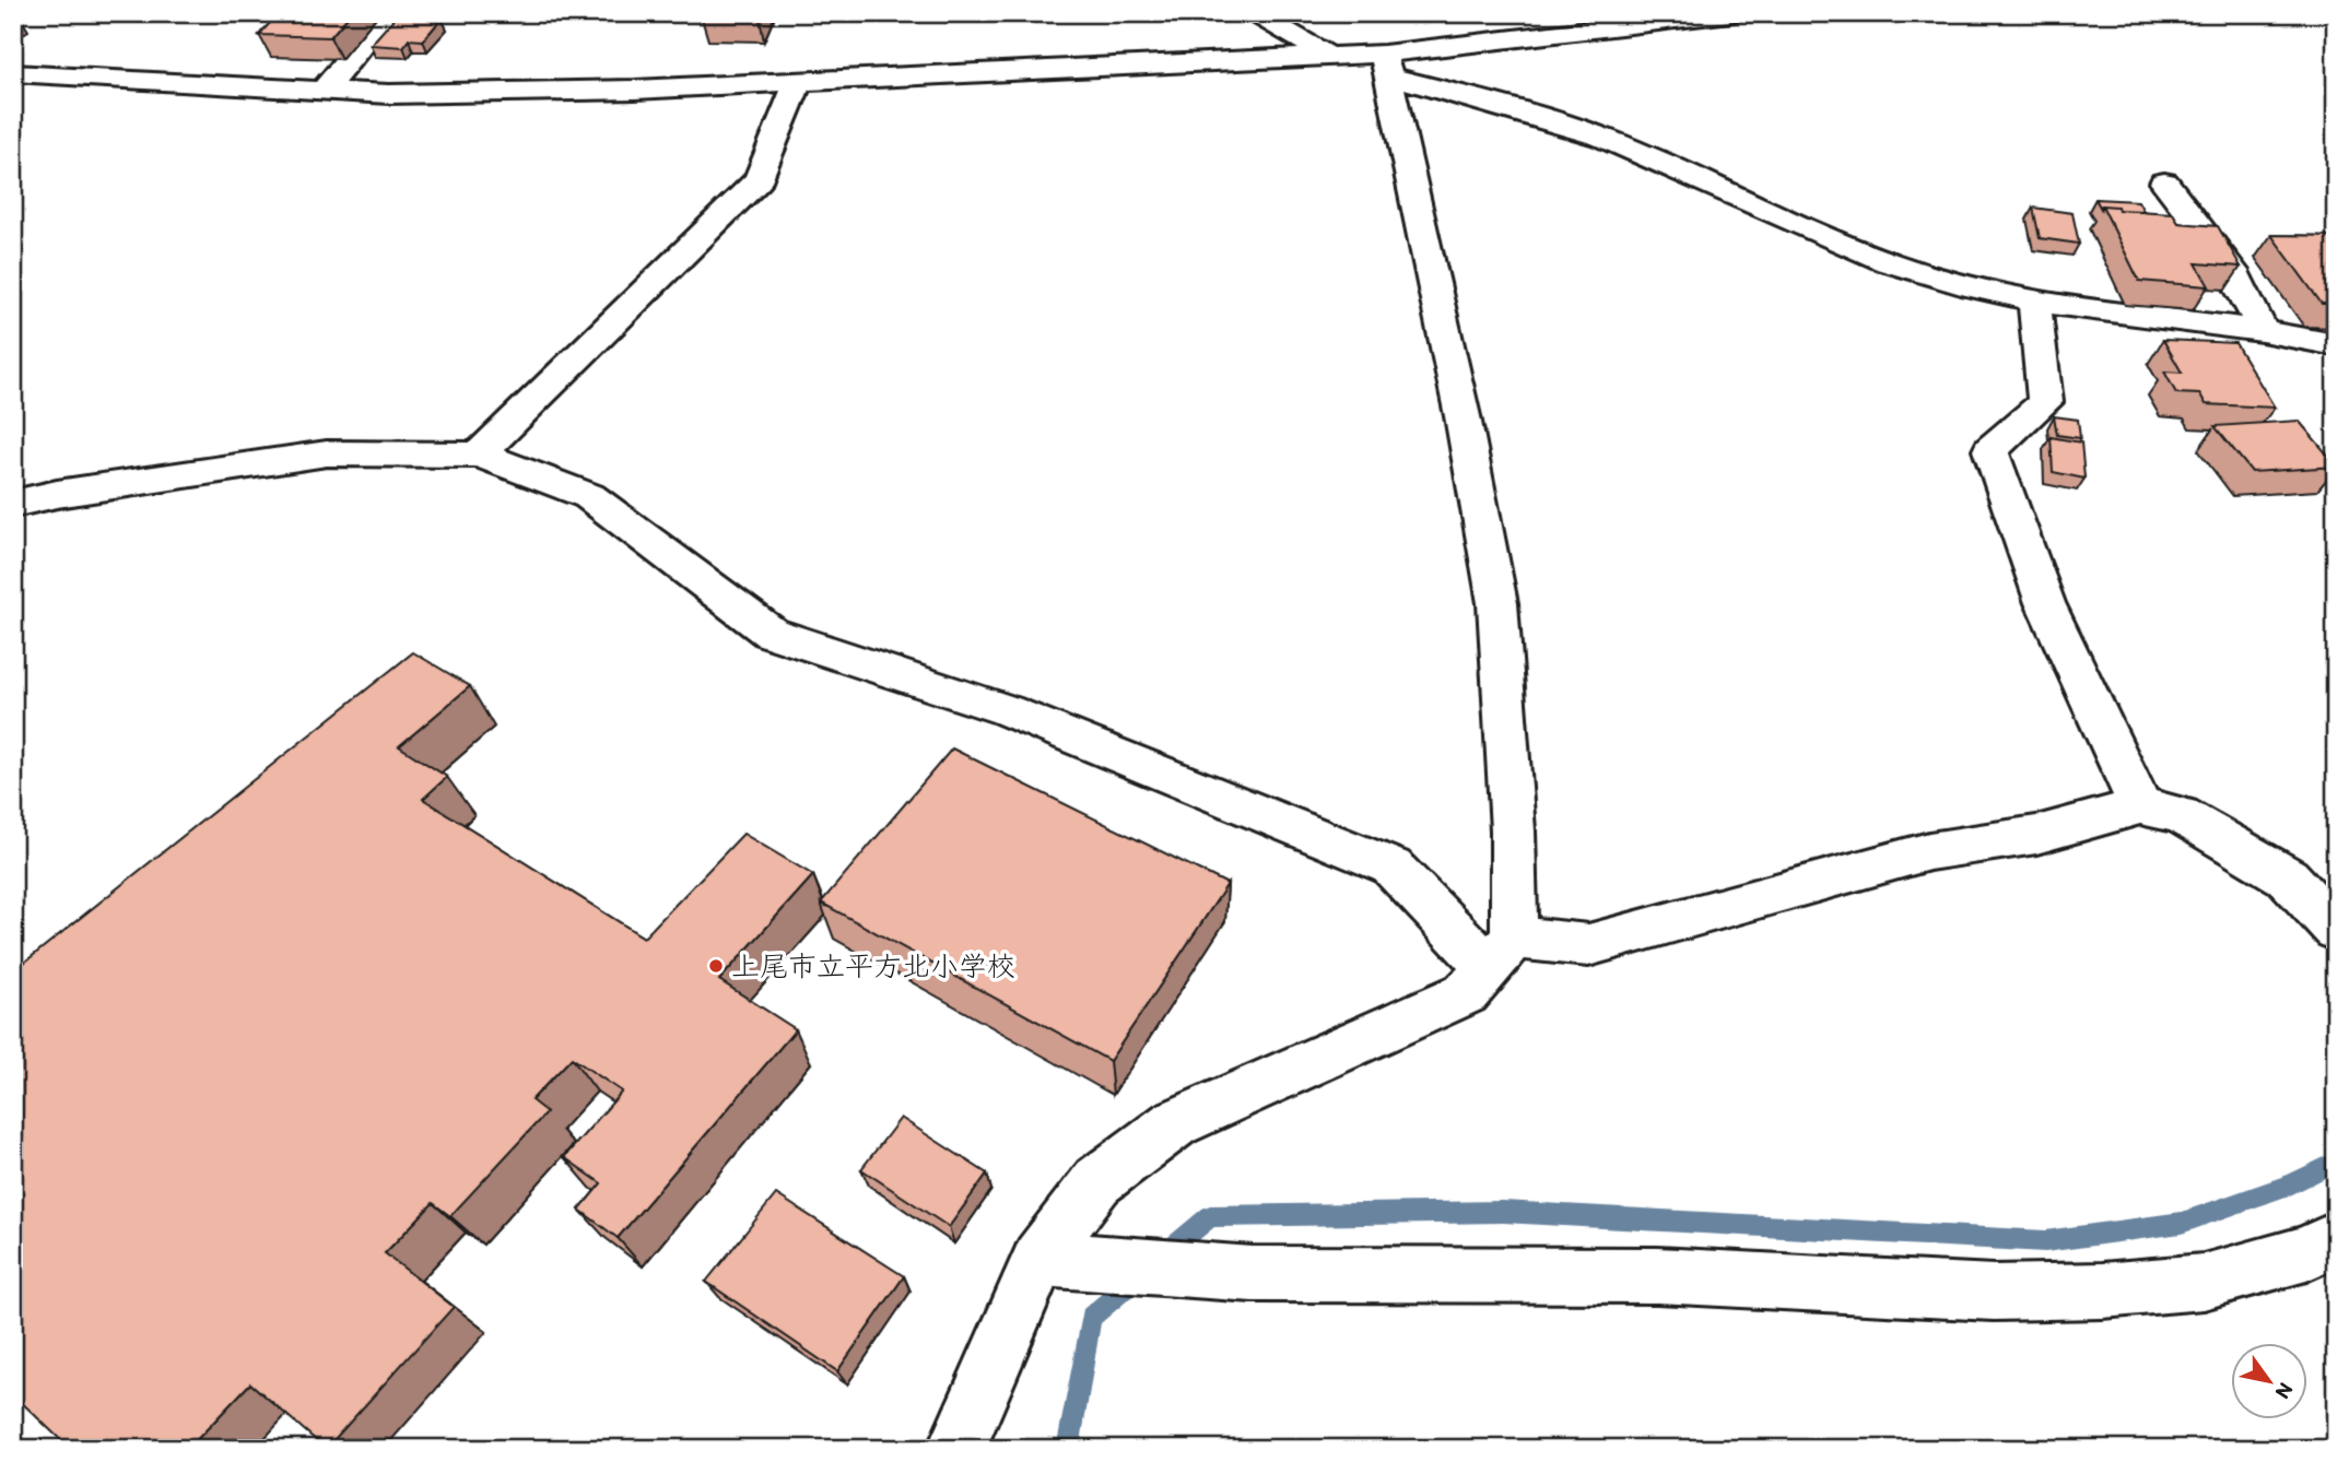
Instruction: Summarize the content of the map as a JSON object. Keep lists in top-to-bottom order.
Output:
{
  "places": ["上尾市立平方北小学校"],
  "north": "bottom right"
}
